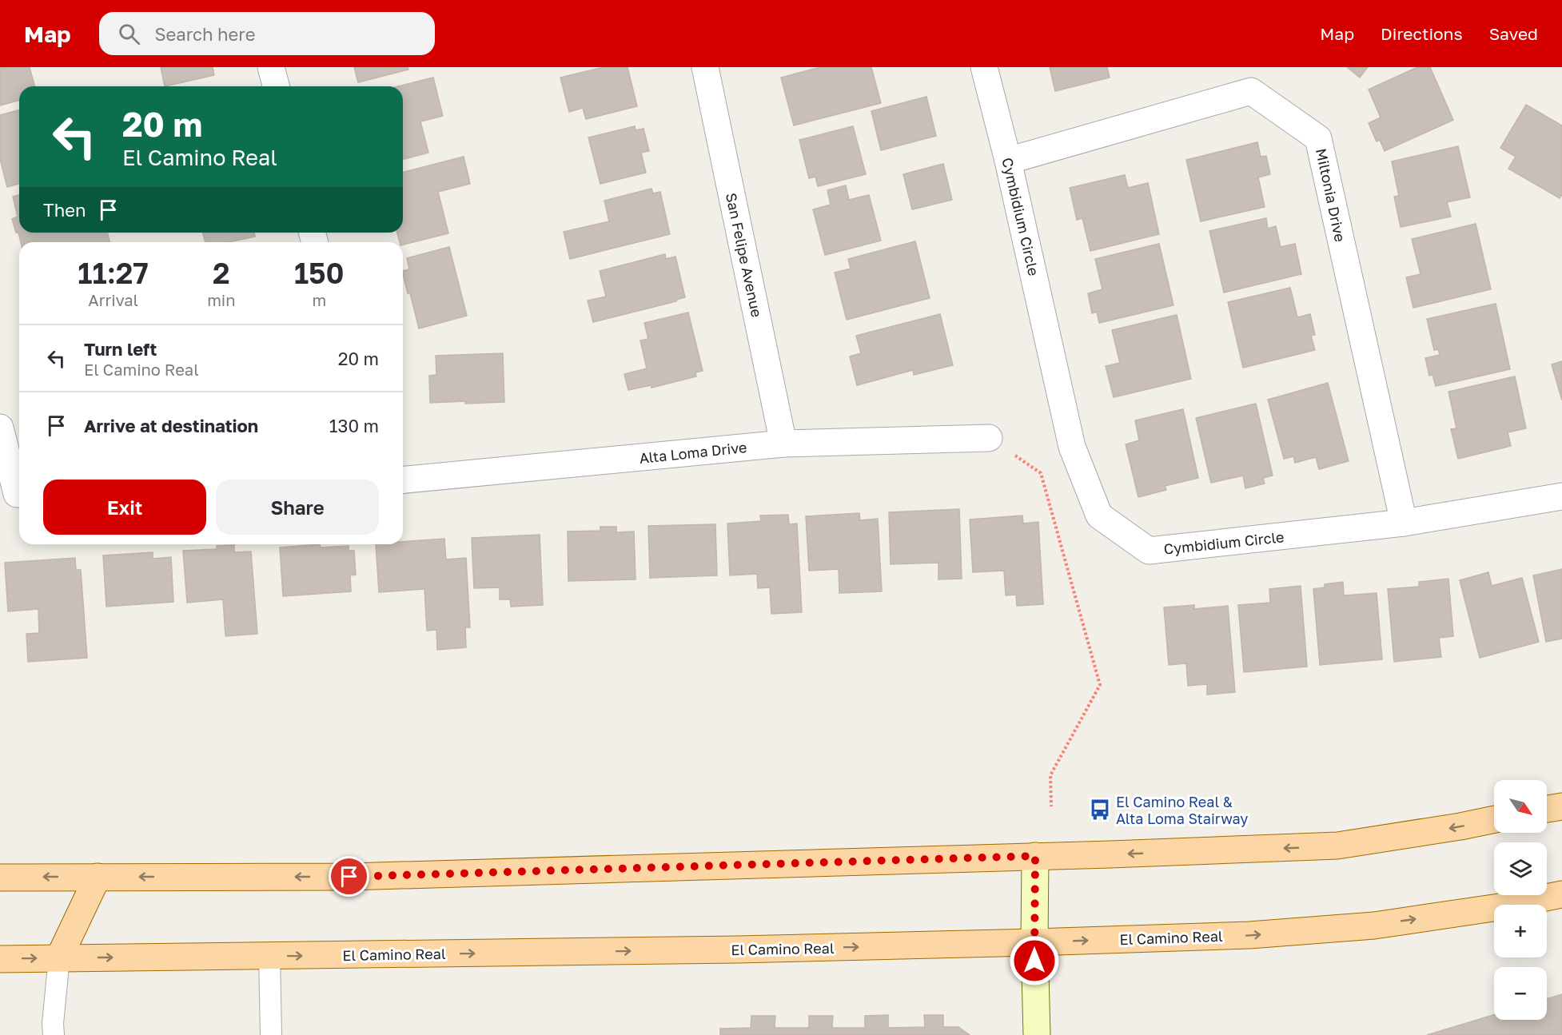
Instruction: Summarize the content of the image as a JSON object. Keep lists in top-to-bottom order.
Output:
{
  "streets": {
    "main road": ["El Camino Real"],
    "street": [
      "Miltonia Drive",
      "Cymbidium Circle",
      "San Felipe Avenue",
      "Alta Loma Drive"
    ]
  },
  "crossings": [
    ["Miltonia Drive", "Cymbidium Circle"],
    ["San Felipe Avenue", "Alta Loma Drive"]
  ],
  "places": {
    "bus stop": ["El Camino Real & Alta Loma Stairway"]
  },
  "north": "bottom right",
  "page": {
    "header": "Map",
    "search": "Search here",
    "nav": ["Map", "Directions", "Saved"],
    "turn": ["20 m", "El Camino Real"],
    "then": "Then",
    "eta": [
      "11:27",
      "Arrival",
      "2",
      "min",
      "150",
      "m"
    ],
    "list": [
      {
        "name": "Turn left",
        "note": "El Camino Real",
        "value": "20 m"
      },
      {
        "name": "Arrive at destination",
        "value": "130 m"
      }
    ],
    "buttons": ["Exit", "Share"],
    "map_buttons": ["+", "−"]
  }
}
